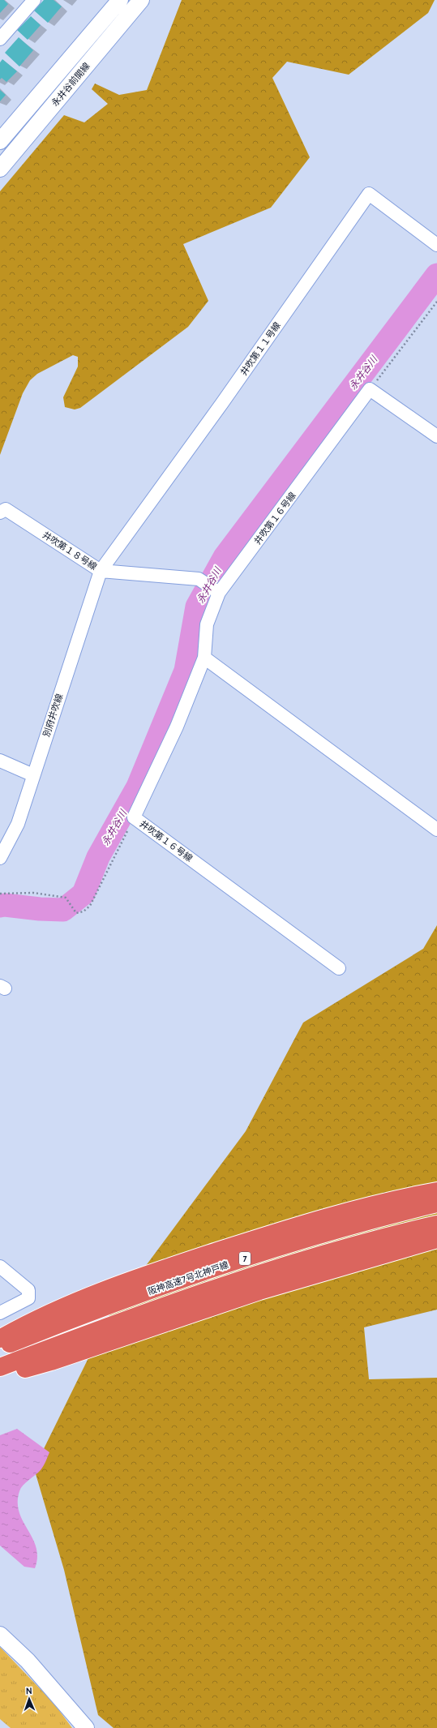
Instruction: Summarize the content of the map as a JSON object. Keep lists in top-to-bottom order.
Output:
{
  "streets": {
    "highway": ["7", "阪神高速7号北神戸線"],
    "street": [
      "永井谷前開線",
      "井吹第１１号線",
      "井吹第１６号線",
      "井吹第１８号線",
      "別府井吹線"
    ]
  },
  "crossings": [
    ["井吹第１１号線", "井吹第１８号線"],
    ["井吹第１１号線", "別府井吹線"],
    ["井吹第１６号線", "井吹第１８号線"],
    ["井吹第１８号線", "別府井吹線"]
  ],
  "water": ["永井谷川"],
  "north": "top"
}
